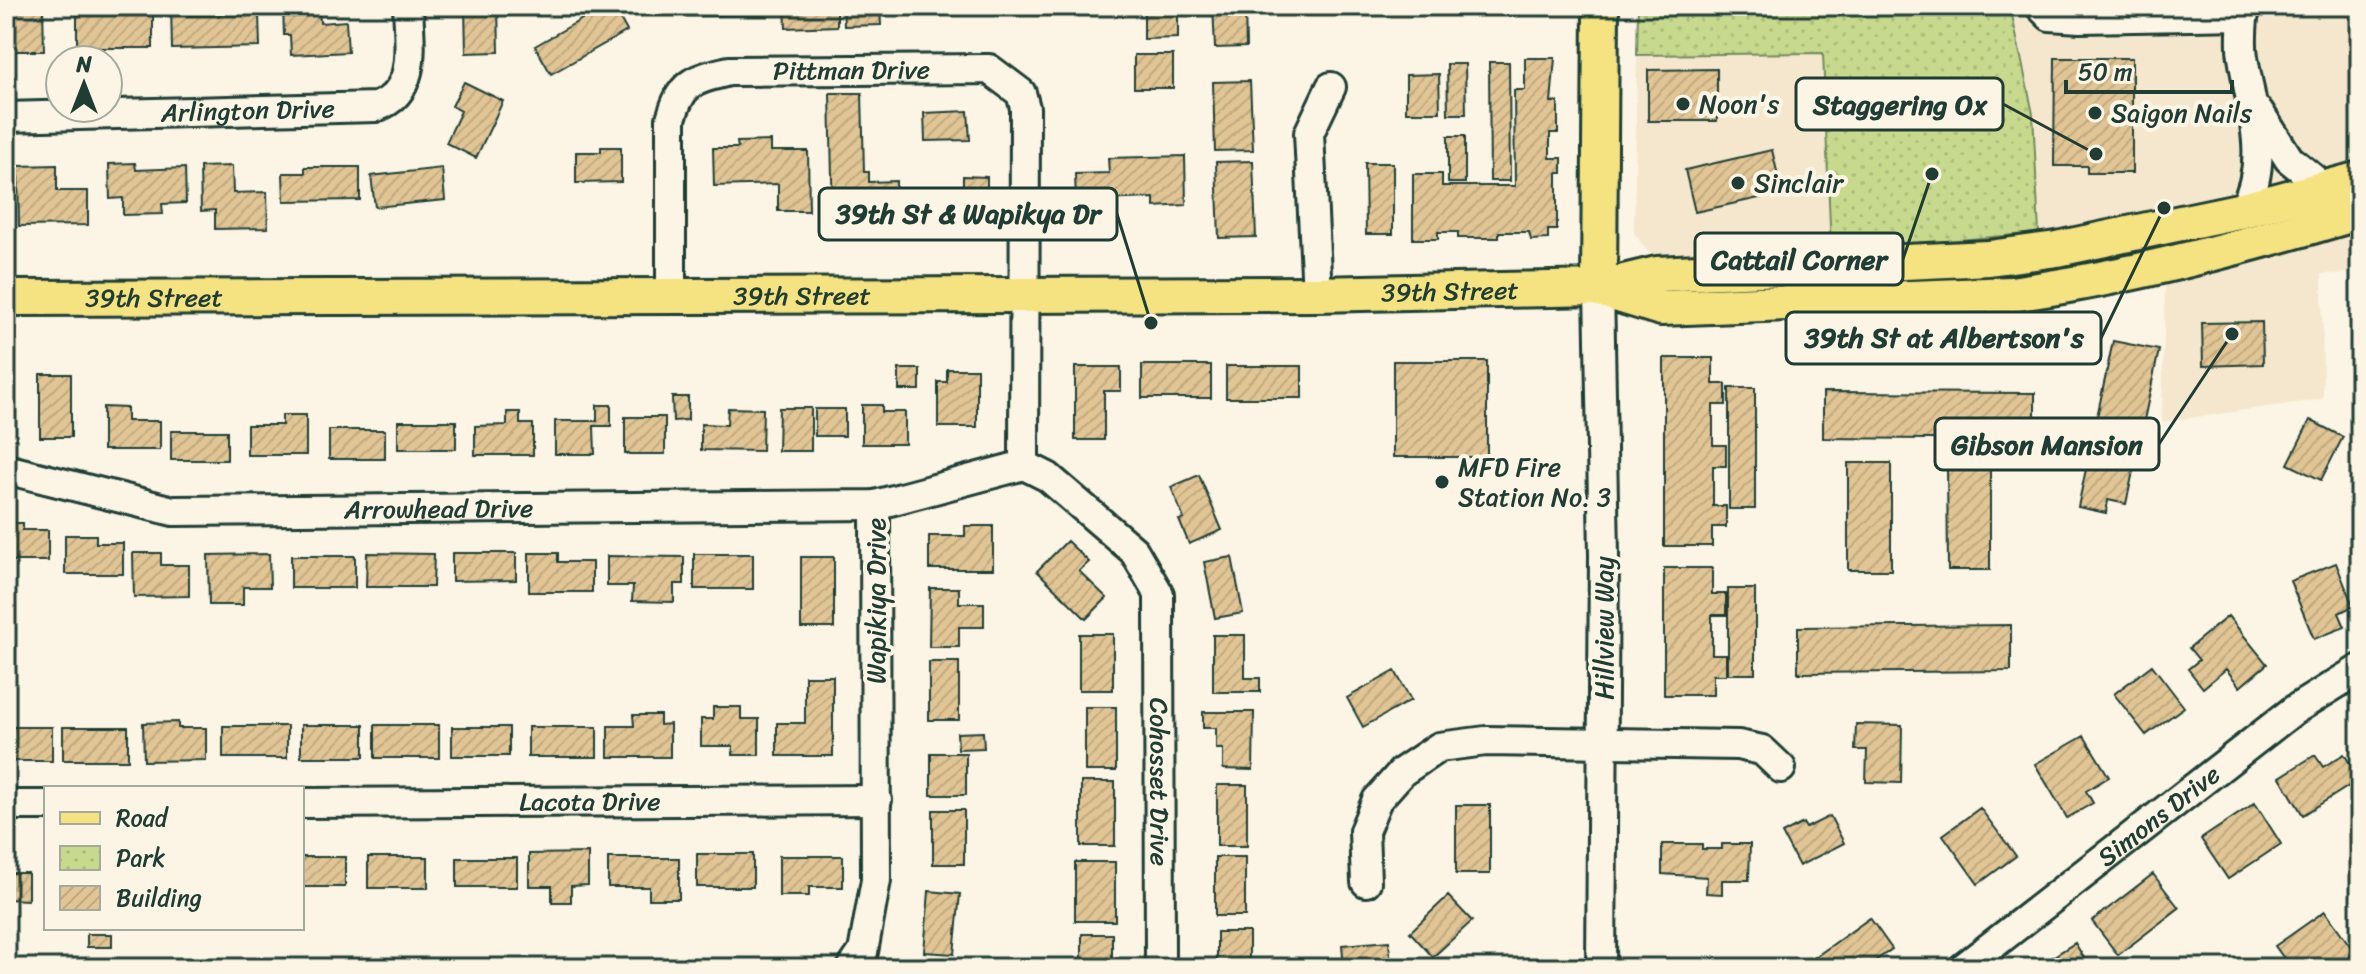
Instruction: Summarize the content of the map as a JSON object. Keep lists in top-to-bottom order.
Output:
{
  "streets": {
    "main road": ["39th Street"],
    "street": [
      "Pittman Drive",
      "Arlington Drive",
      "Arrowhead Drive",
      "Wapikiya Drive",
      "Hillview Way",
      "Cohosset Drive",
      "Lacota Drive",
      "Simons Drive"
    ]
  },
  "crossings": [
    ["Pittman Drive", "39th Street"],
    ["39th Street", "Hillview Way"],
    ["Arrowhead Drive", "Wapikiya Drive"],
    ["Wapikiya Drive", "Cohosset Drive"],
    ["Wapikiya Drive", "Lacota Drive"]
  ],
  "places": [
    "Noon's",
    "Saigon Nails",
    "Staggering Ox",
    "Cattail Corner",
    "Sinclair",
    "39th St at Albertson's",
    "39th St & Wapikya Dr",
    "Gibson Mansion",
    "MFD Fire Station No. 3"
  ],
  "legend": ["Road", "Park", "Building"],
  "scale_bar": "50 m",
  "north": "top"
}
